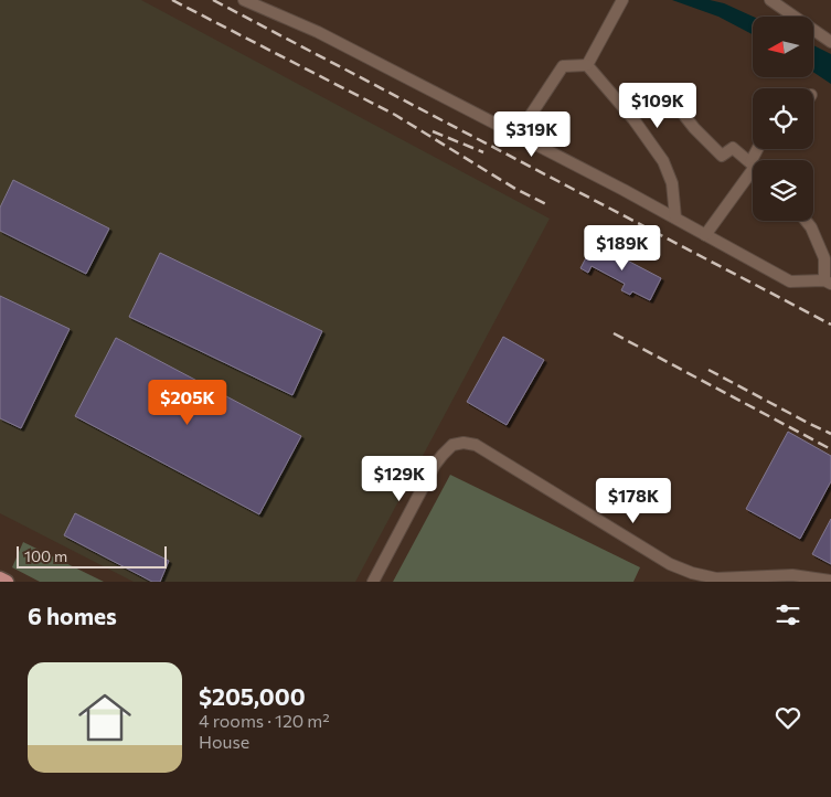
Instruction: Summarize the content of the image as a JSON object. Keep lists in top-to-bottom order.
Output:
{
  "scale_bar": "100 m",
  "north": "left",
  "page": {
    "price": [
      "$109K",
      "$319K",
      "$189K",
      "$205K",
      "$129K",
      "$178K"
    ],
    "scale": "100 m",
    "heading": "6 homes",
    "list": [
      {
        "name": "$205,000",
        "note": "4 rooms · 120 m² · House"
      }
    ]
  }
}
